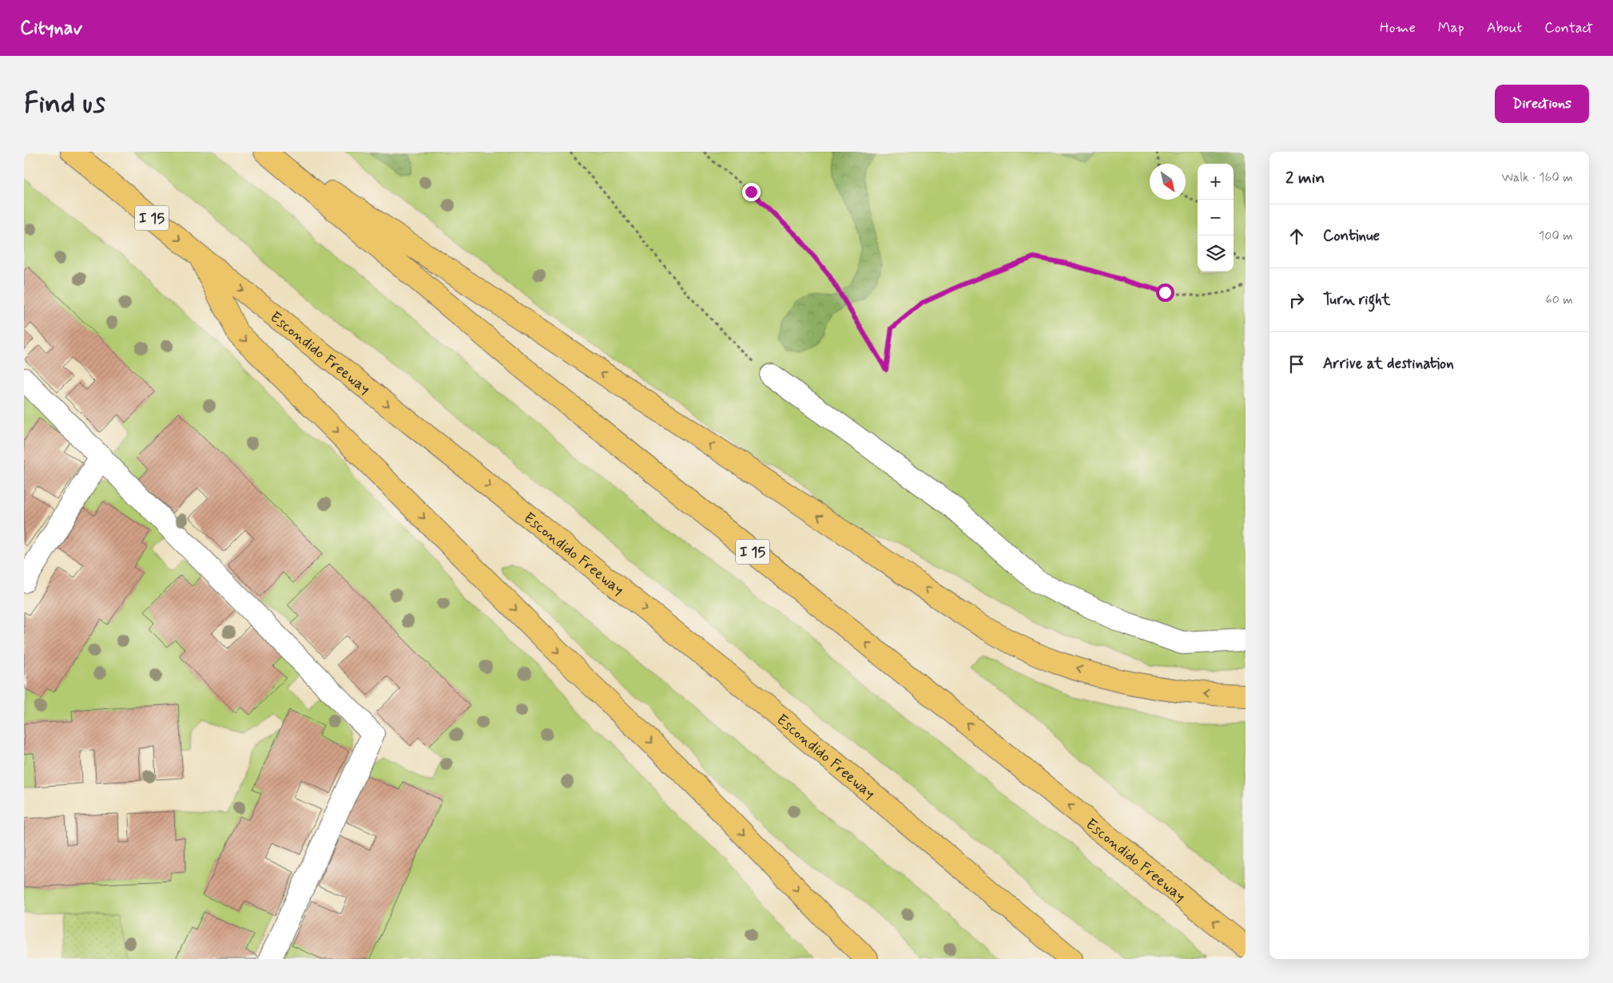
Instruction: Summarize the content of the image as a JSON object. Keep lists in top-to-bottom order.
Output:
{
  "streets": {
    "highway": ["I 15", "Escondido Freeway"]
  },
  "north": "bottom right",
  "page": {
    "header": "Citynav",
    "nav": [
      "Home",
      "Map",
      "About",
      "Contact"
    ],
    "buttons": "Directions",
    "title": "Find us",
    "heading": ["2 min", "Walk · 160 m"],
    "map_buttons": ["+", "−"],
    "list": [
      ["Continue", "100 m"],
      ["Turn right", "60 m"],
      "Arrive at destination"
    ]
  }
}
